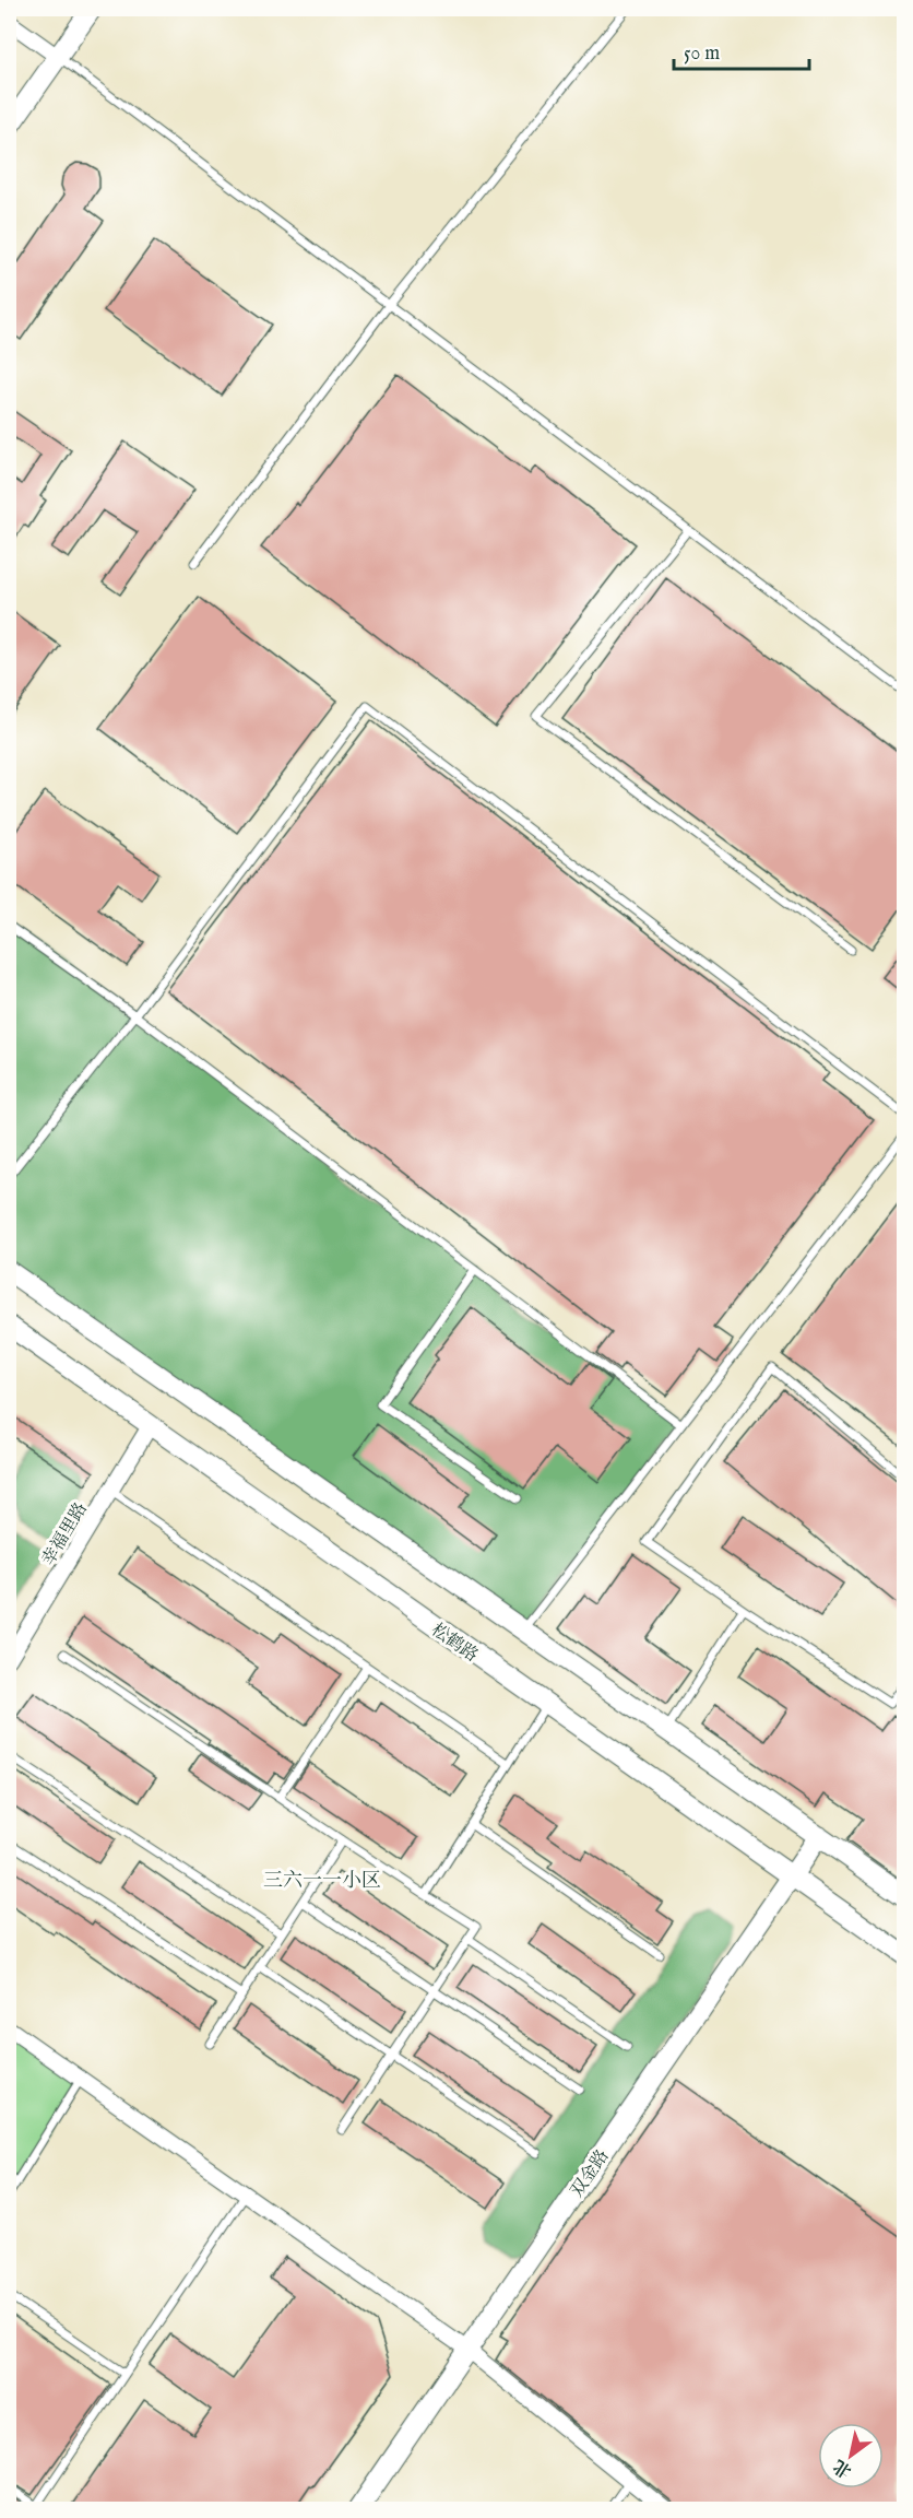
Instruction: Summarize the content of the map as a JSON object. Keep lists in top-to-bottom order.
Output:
{
  "streets": {
    "main road": ["松鹤路", "双金路"],
    "street": ["幸福里路"]
  },
  "crossings": [
    ["幸福里路", "松鹤路"],
    ["松鹤路", "双金路"]
  ],
  "districts": ["三六一一小区"],
  "scale_bar": "50 m",
  "north": "bottom left"
}
